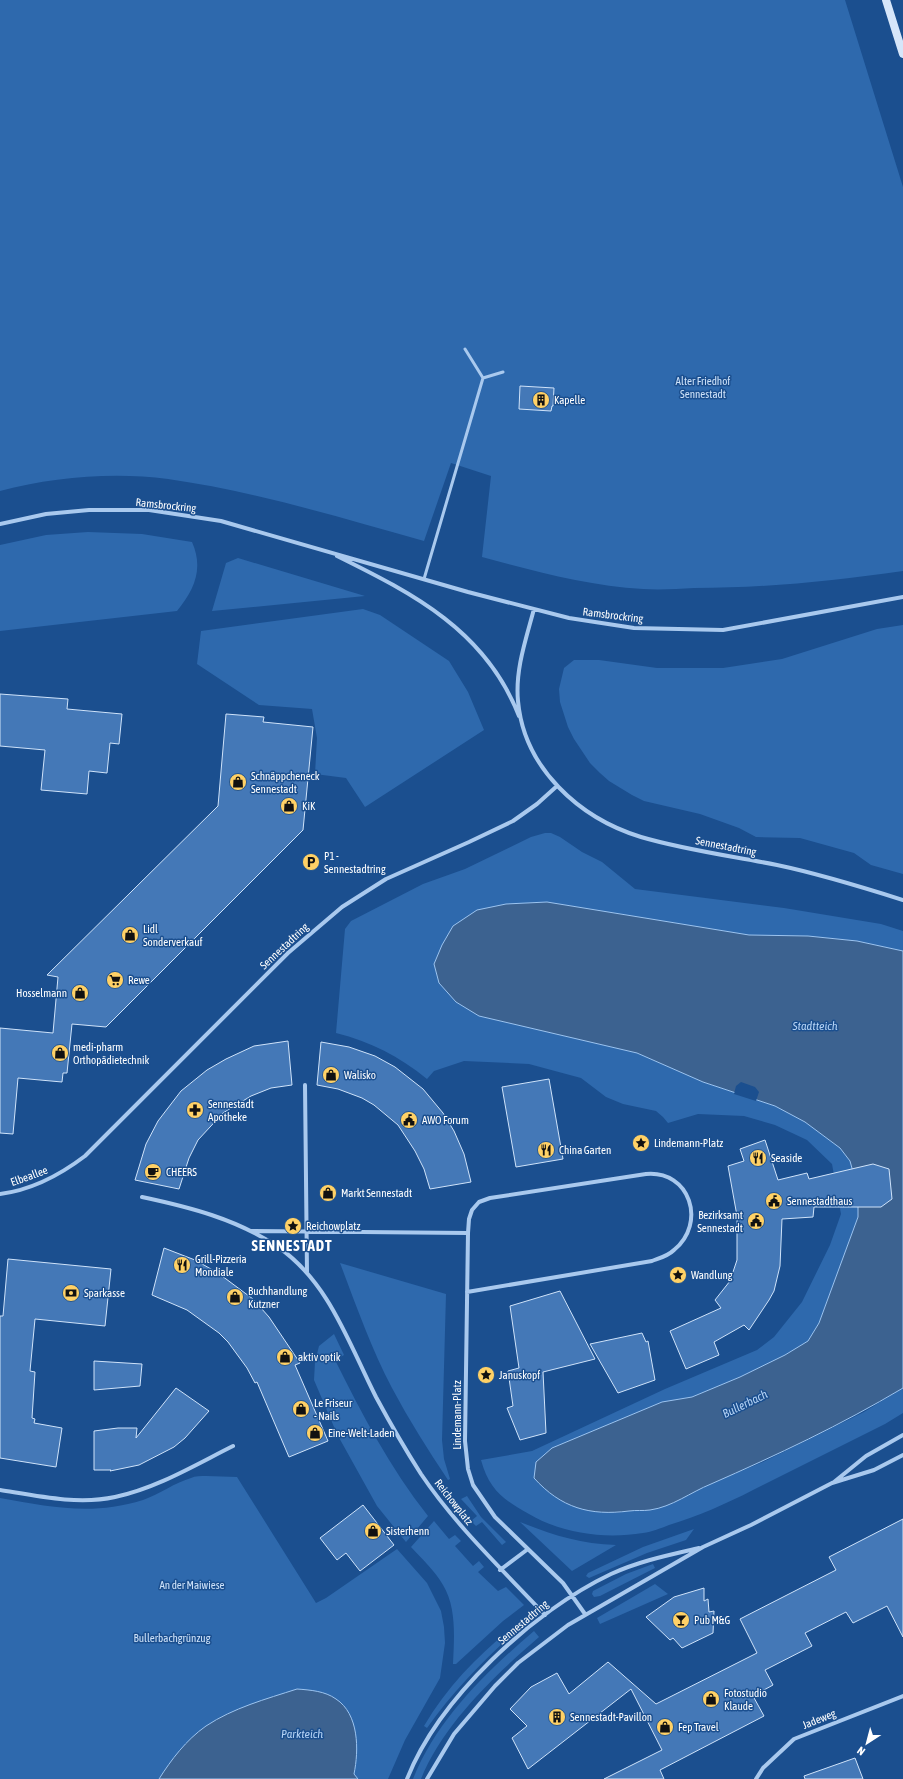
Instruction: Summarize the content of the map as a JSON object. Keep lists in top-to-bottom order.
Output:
{
  "streets": {
    "street": [
      "Ramsbrockring",
      "Sennestadtring",
      "Elbeallee",
      "Lindemann-Platz",
      "Reichowplatz",
      "Jadeweg"
    ]
  },
  "crossings": [
    ["Ramsbrockring", "Sennestadtring"],
    ["Sennestadtring", "Elbeallee"],
    ["Sennestadtring", "Lindemann-Platz"],
    ["Sennestadtring", "Reichowplatz"],
    ["Lindemann-Platz", "Reichowplatz"]
  ],
  "districts": ["SENNESTADT"],
  "water": ["Stadtteich", "Bullerbach", "Parkteich"],
  "parks": ["Alter Friedhof Sennestadt", "An der Maiwiese", "Bullerbachgrünzug"],
  "places": {
    "building": ["Kapelle", "Sennestadt-Pavillon"],
    "shop": [
      "Schnäppcheneck Sennestadt",
      "KiK",
      "Lidl Sonderverkauf",
      "Hosselmann",
      "medi-pharm Orthopädietechnik",
      "Walisko",
      "Markt Sennestadt",
      "Buchhandlung Kutzner",
      "aktiv optik",
      "Le Friseur - Nails",
      "Eine-Welt-Laden",
      "Sisterhenn",
      "Fotostudio Klaude",
      "Fep Travel"
    ],
    "parking": ["P1 - Sennestadtring"],
    "supermarket": ["Rewe"],
    "pharmacy": ["Sennestadt Apotheke"],
    "public building": ["AWO Forum", "Sennestadthaus", "Bezirksamt Sennestadt"],
    "place": [
      "Lindemann-Platz",
      "Reichowplatz",
      "Wandlung",
      "Januskopf"
    ],
    "restaurant": ["China Garten", "Seaside", "Grill-Pizzeria Mondiale"],
    "cafe": ["CHEERS"],
    "bank": ["Sparkasse"],
    "bar": ["Pub M&G"]
  },
  "north": "bottom left"
}
